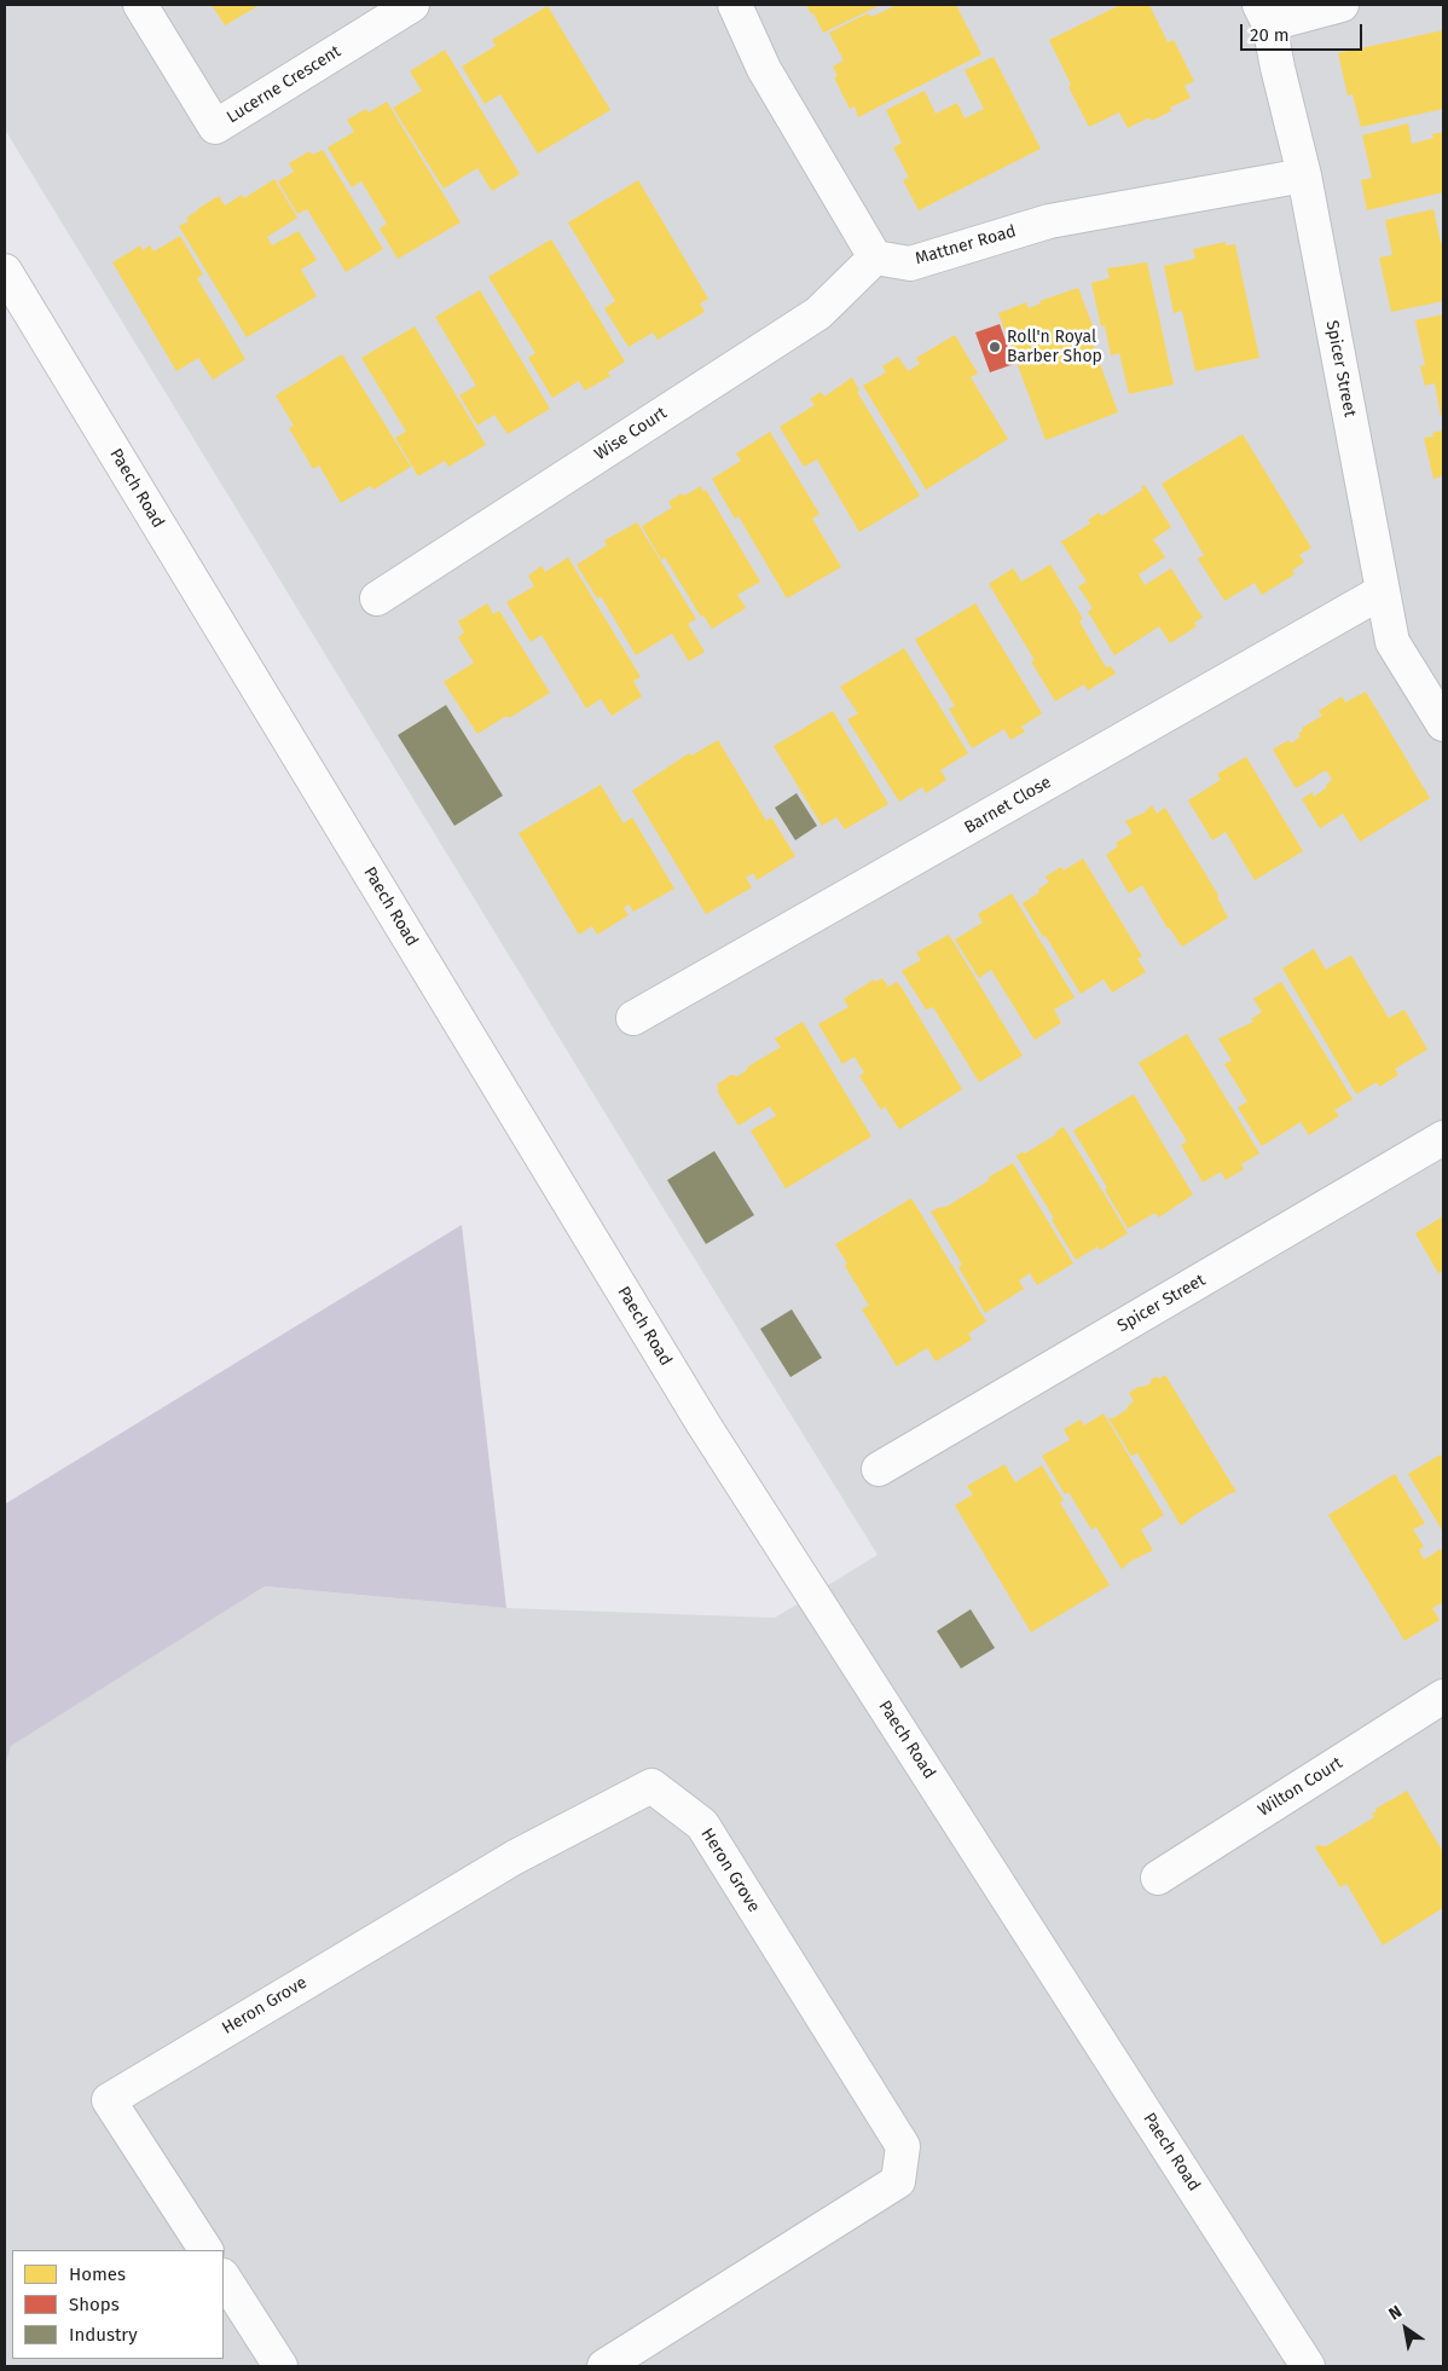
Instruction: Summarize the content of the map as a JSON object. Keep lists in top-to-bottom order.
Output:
{
  "streets": {
    "street": [
      "Lucerne Crescent",
      "Mattner Road",
      "Spicer Street",
      "Wise Court",
      "Paech Road",
      "Barnet Close",
      "Wilton Court",
      "Heron Grove"
    ]
  },
  "crossings": [
    ["Mattner Road", "Spicer Street"],
    ["Mattner Road", "Wise Court"],
    ["Spicer Street", "Barnet Close"]
  ],
  "places": ["Roll'n Royal Barber Shop"],
  "legend": ["Homes", "Shops", "Industry"],
  "scale_bar": "20 m",
  "north": "top left"
}
